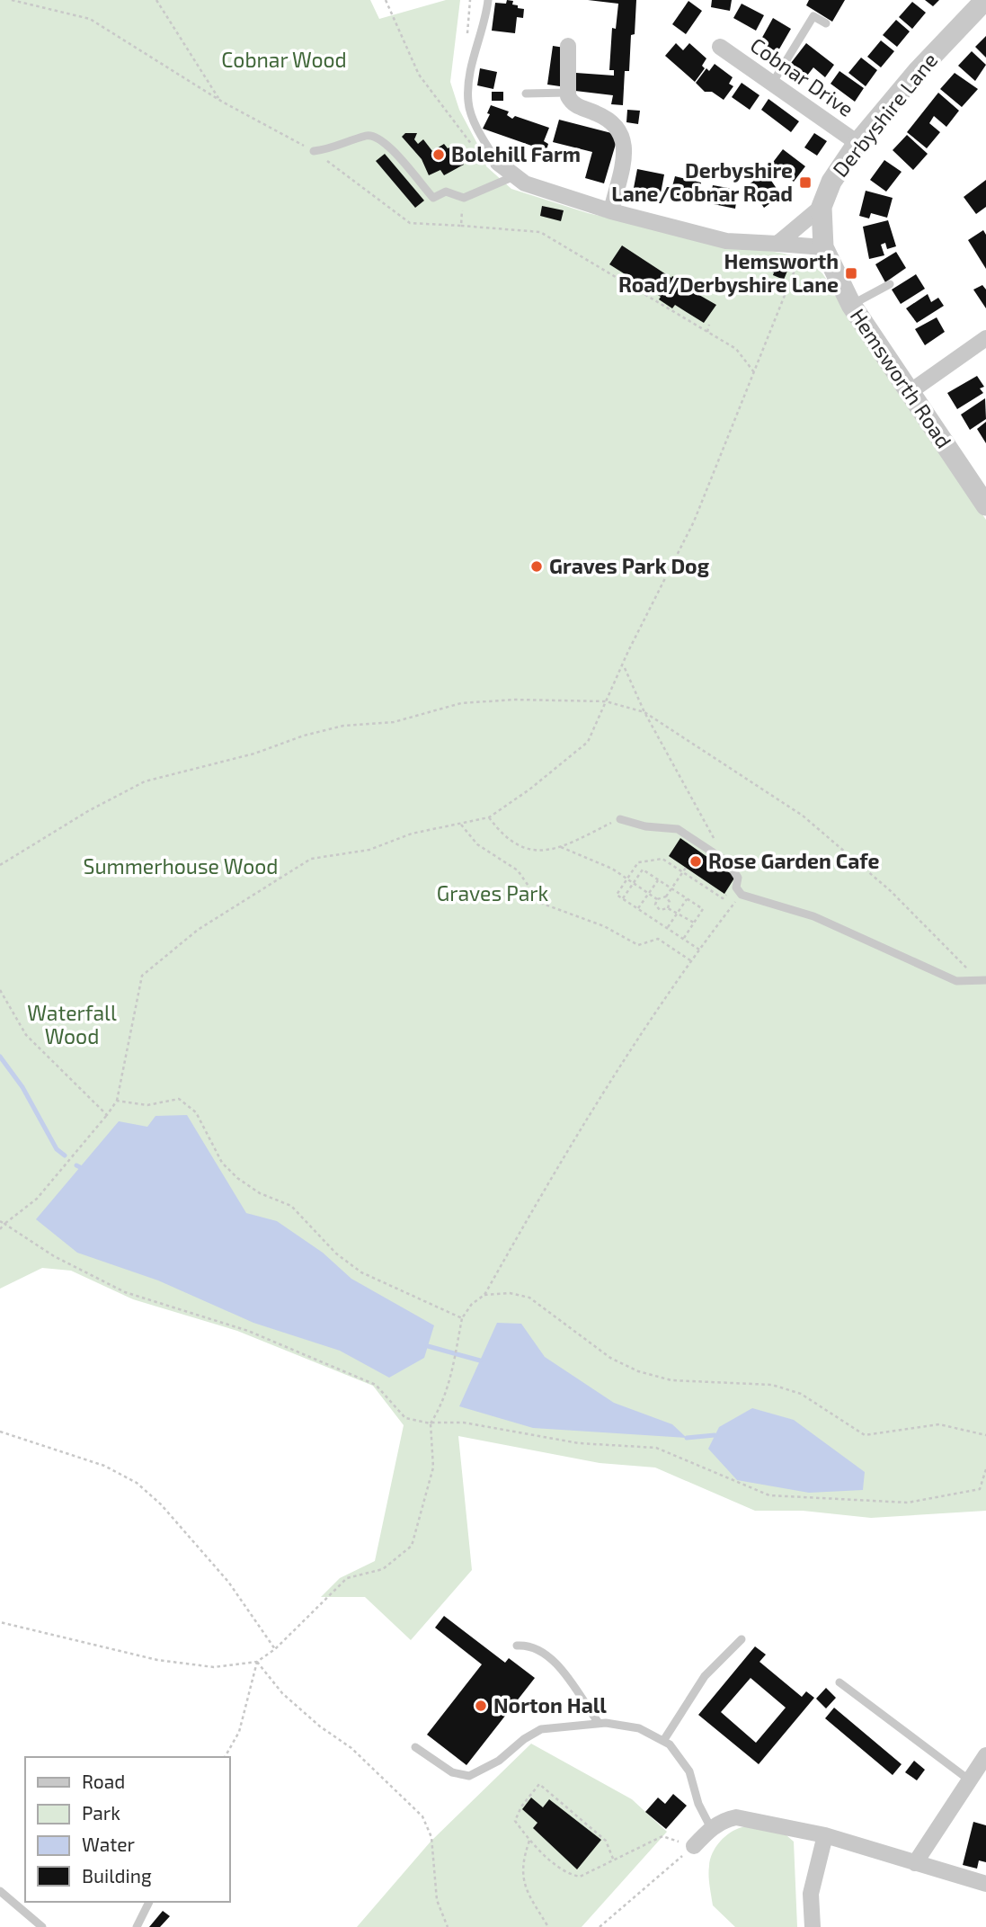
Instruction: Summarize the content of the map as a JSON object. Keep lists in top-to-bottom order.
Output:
{
  "streets": {
    "street": ["Cobnar Drive", "Derbyshire Lane", "Hemsworth Road"]
  },
  "crossings": [
    ["Cobnar Drive", "Derbyshire Lane"],
    ["Derbyshire Lane", "Hemsworth Road"]
  ],
  "parks": [
    "Cobnar Wood",
    "Summerhouse Wood",
    "Graves Park",
    "Waterfall Wood"
  ],
  "places": {
    "other": [
      "Bolehill Farm",
      "Graves Park Dog",
      "Rose Garden Cafe",
      "Norton Hall"
    ],
    "transit": ["Derbyshire Lane/Cobnar Road", "Hemsworth Road/Derbyshire Lane"]
  },
  "legend": [
    "Road",
    "Park",
    "Water",
    "Building"
  ]
}
